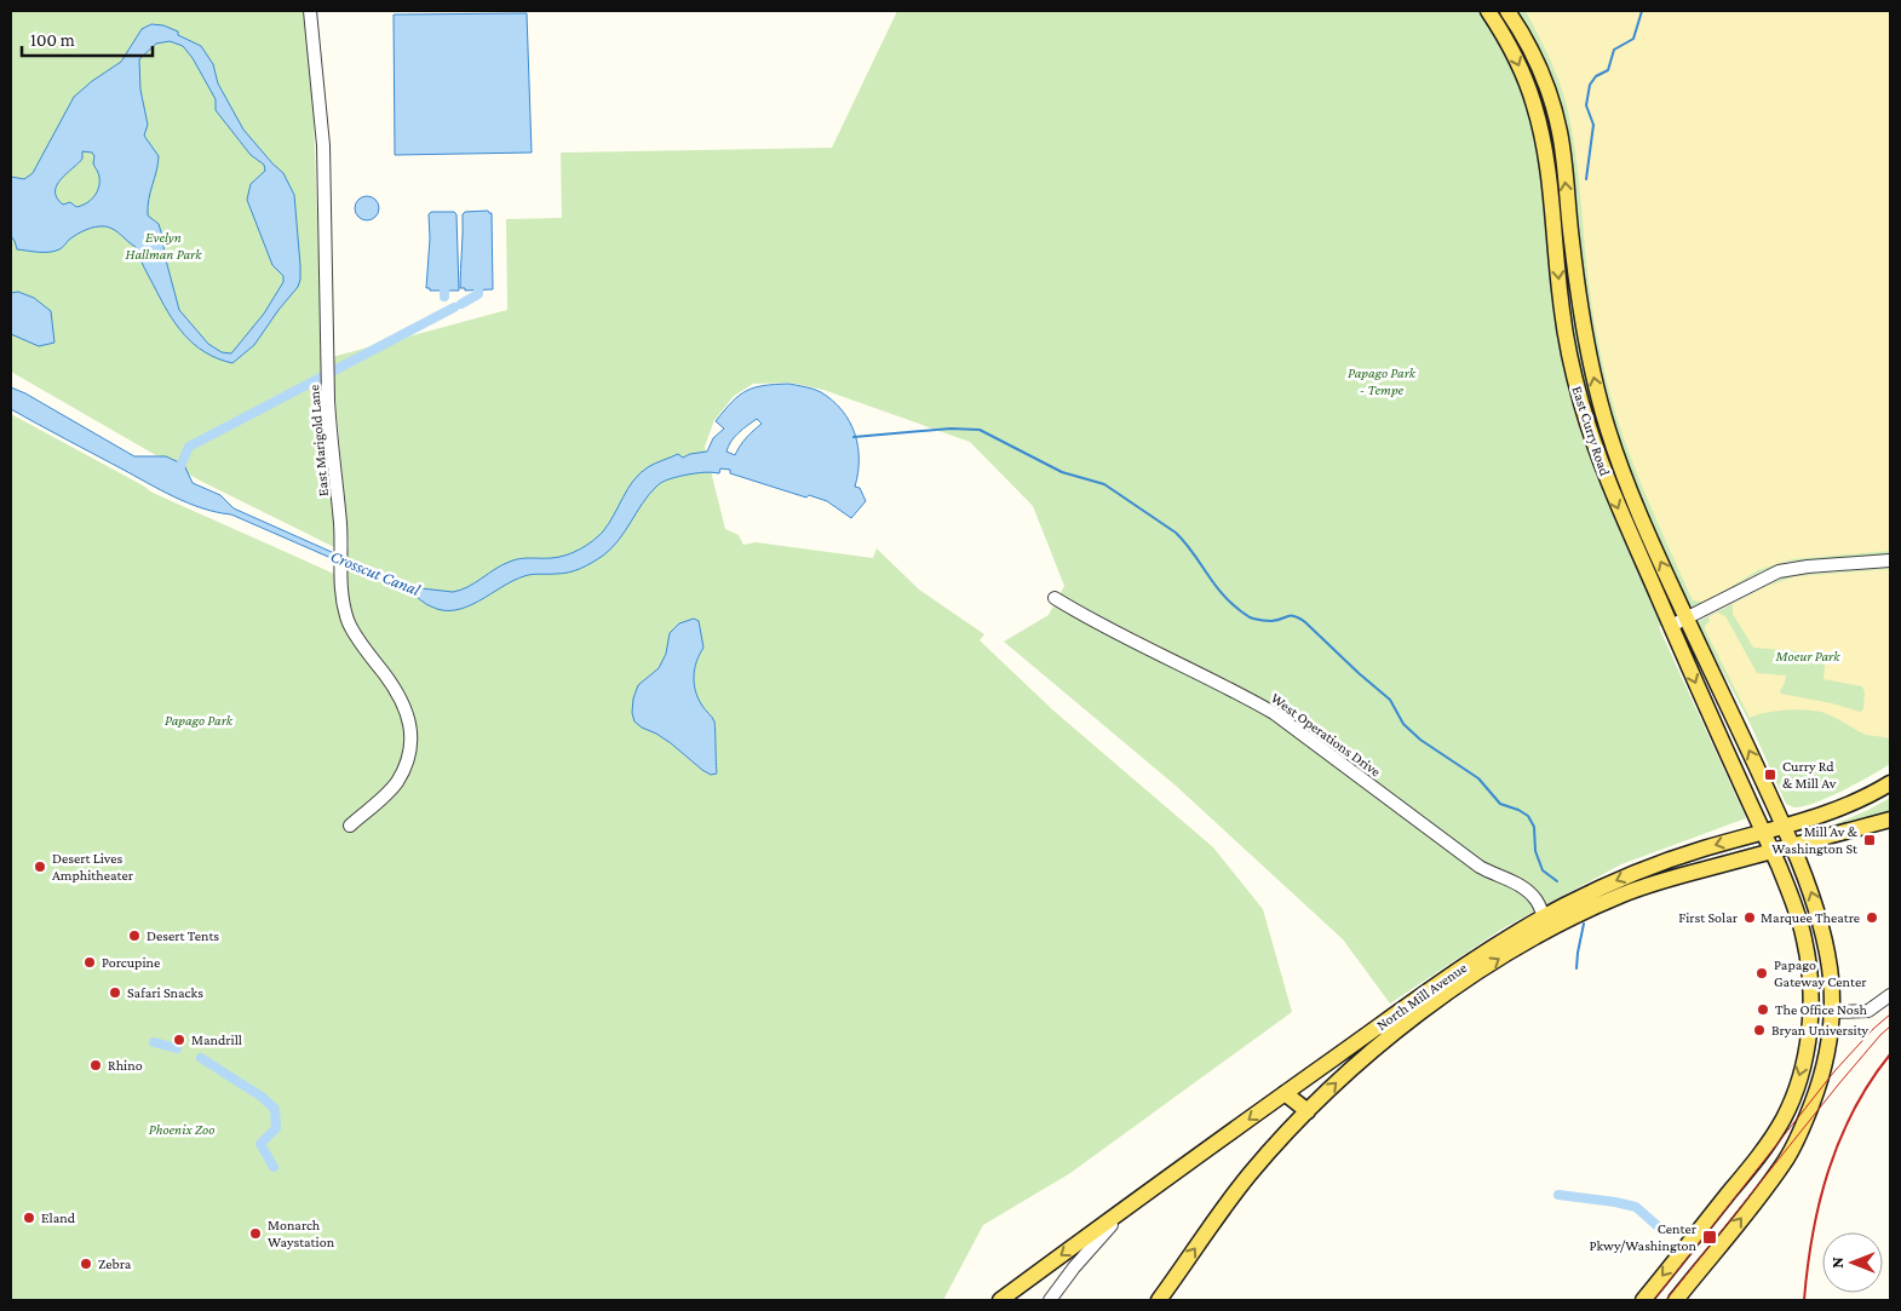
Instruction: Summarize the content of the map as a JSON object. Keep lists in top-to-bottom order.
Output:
{
  "streets": {
    "main road": ["East Curry Road", "North Mill Avenue"],
    "street": ["East Marigold Lane", "West Operations Drive"]
  },
  "crossings": [
    ["East Curry Road", "North Mill Avenue"],
    ["West Operations Drive", "North Mill Avenue"]
  ],
  "water": ["Crosscut Canal"],
  "parks": [
    "Evelyn Hallman Park",
    "Papago Park - Tempe",
    "Moeur Park",
    "Papago Park",
    "Phoenix Zoo"
  ],
  "places": {
    "transit": ["Curry Rd & Mill Av", "Mill Av & Washington St", "Center Pkwy/Washington"],
    "other": [
      "Desert Lives Amphitheater",
      "First Solar",
      "Marquee Theatre",
      "Desert Tents",
      "Porcupine",
      "Papago Gateway Center",
      "Safari Snacks",
      "The Office Nosh",
      "Bryan University",
      "Mandrill",
      "Rhino",
      "Eland",
      "Monarch Waystation",
      "Zebra"
    ]
  },
  "scale_bar": "100 m",
  "north": "left"
}
